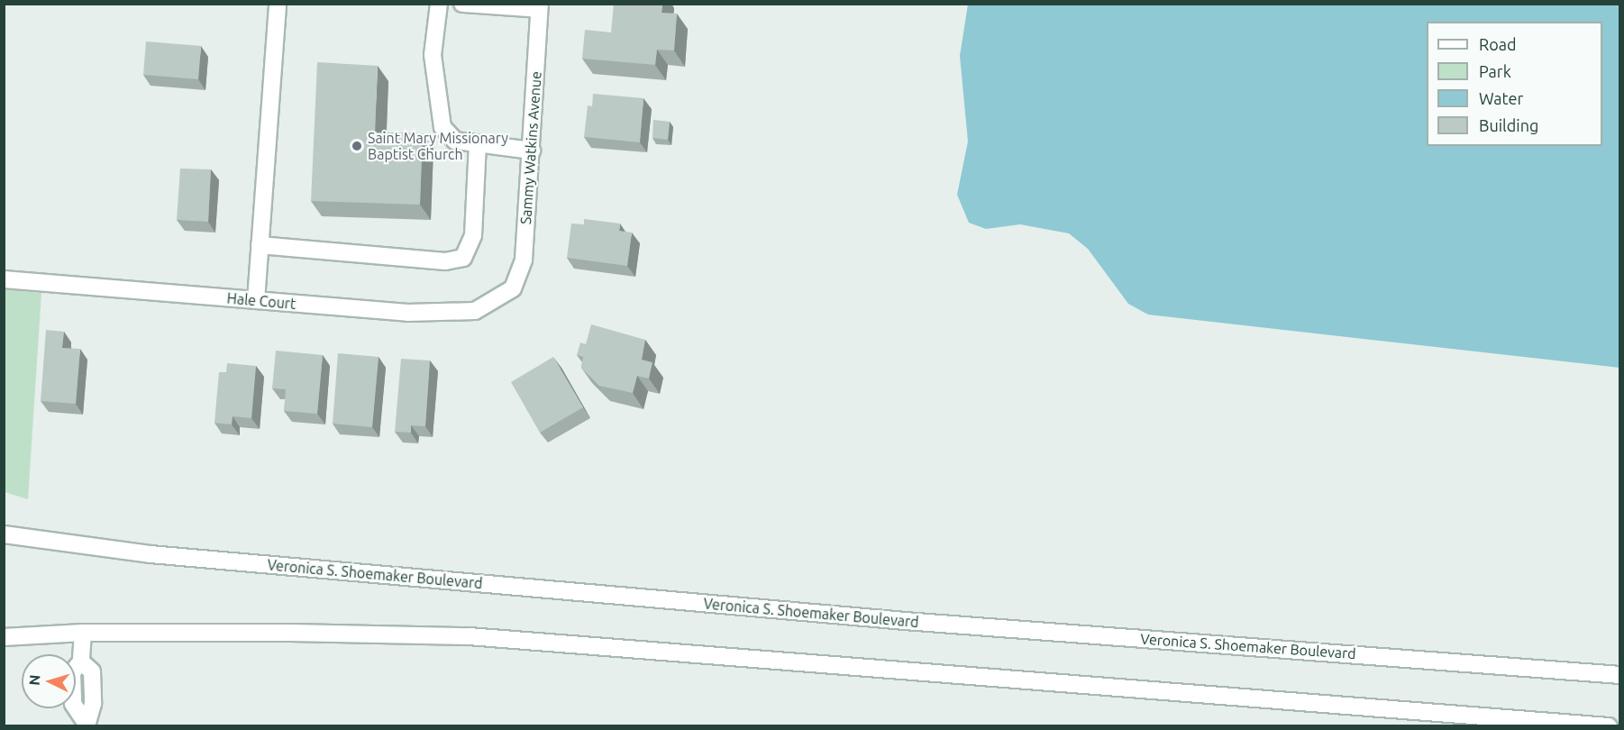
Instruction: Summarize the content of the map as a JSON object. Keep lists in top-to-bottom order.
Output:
{
  "streets": {
    "street": ["Sammy Watkins Avenue", "Hale Court", "Veronica S. Shoemaker Boulevard"]
  },
  "crossings": [
    ["Sammy Watkins Avenue", "Hale Court"]
  ],
  "places": ["Saint Mary Missionary Baptist Church"],
  "legend": [
    "Road",
    "Park",
    "Water",
    "Building"
  ],
  "north": "left"
}
